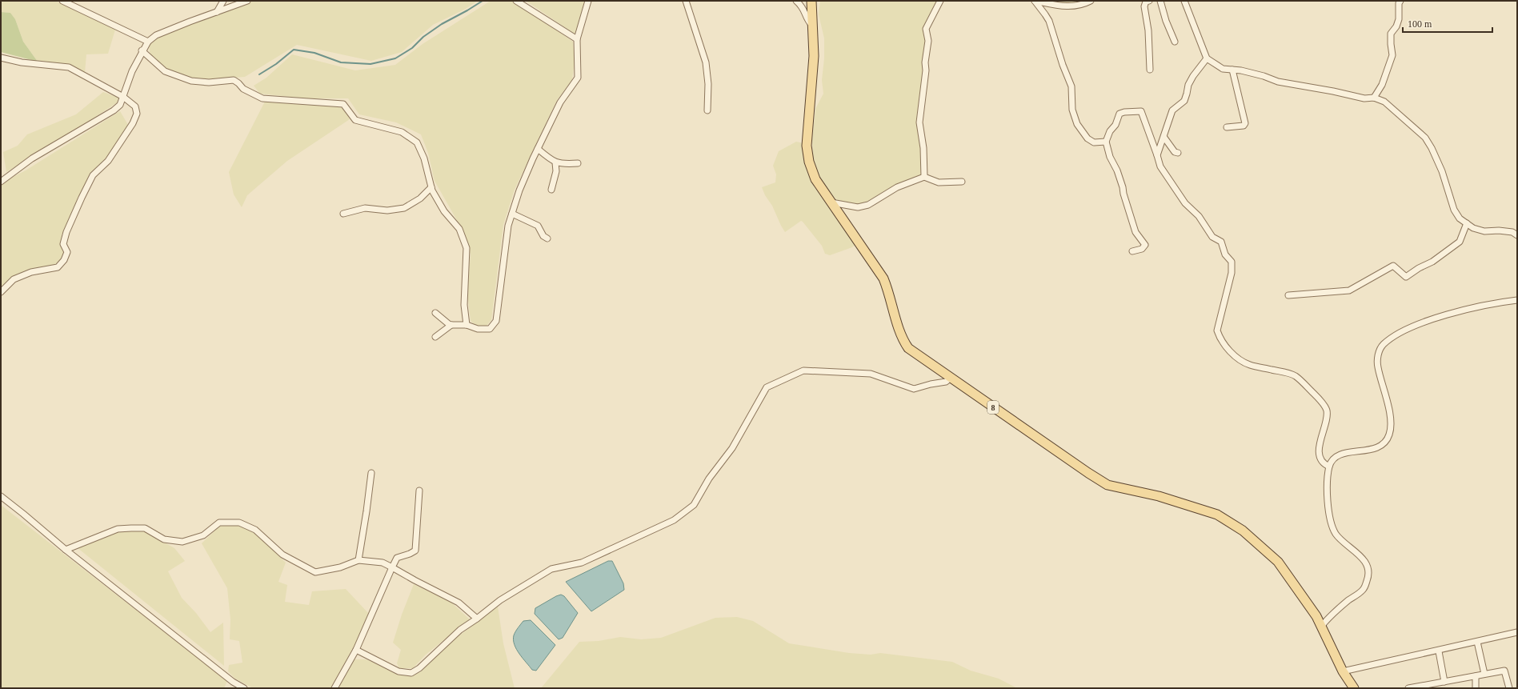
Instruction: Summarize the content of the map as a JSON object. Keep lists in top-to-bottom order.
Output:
{
  "streets": {
    "main road": ["8"]
  },
  "scale_bar": "100 m"
}
